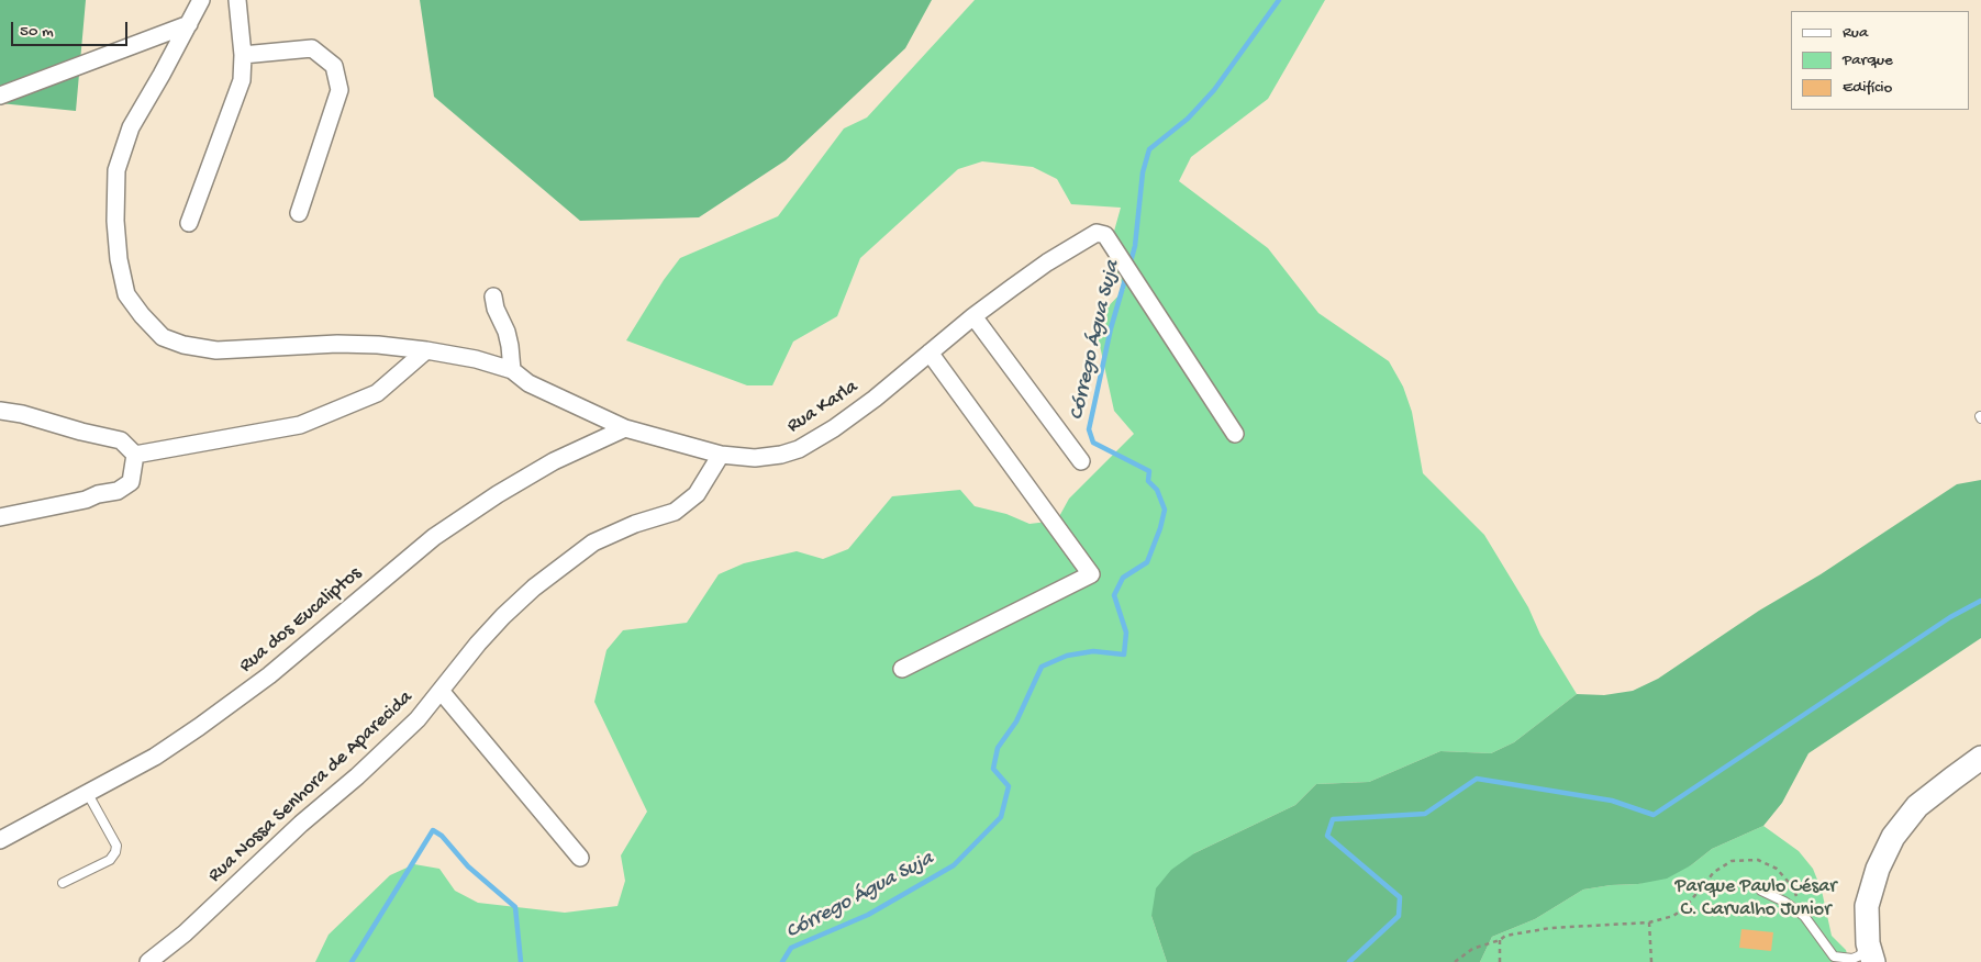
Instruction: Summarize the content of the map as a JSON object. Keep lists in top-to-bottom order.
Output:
{
  "streets": {
    "street": ["Rua Karla", "Rua dos Eucaliptos", "Rua Nossa Senhora de Aparecida"]
  },
  "crossings": [
    ["Rua Karla", "Rua dos Eucaliptos"],
    ["Rua Karla", "Rua Nossa Senhora de Aparecida"]
  ],
  "water": ["Córrego Água Suja"],
  "parks": ["Parque Paulo César C. Carvalho Junior"],
  "legend": ["Rua", "Parque", "Edifício"],
  "scale_bar": "50 m"
}
